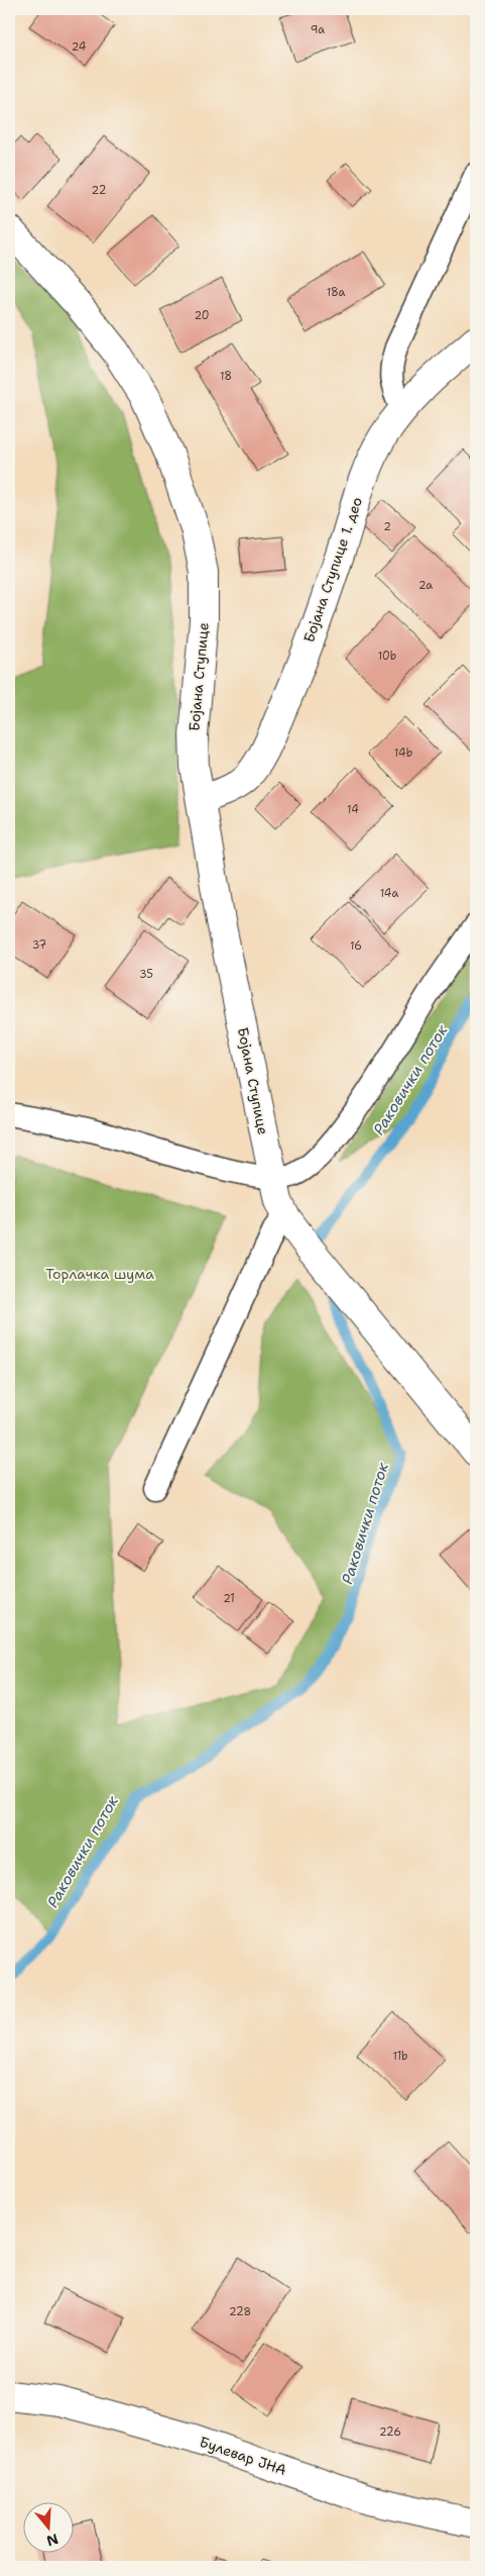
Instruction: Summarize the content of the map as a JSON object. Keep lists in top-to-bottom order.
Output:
{
  "streets": {
    "street": ["Бојана Ступице 1. део", "Бојана Ступице", "Булевар ЈНА"]
  },
  "crossings": [
    ["Бојана Ступице 1. део", "Бојана Ступице"]
  ],
  "water": ["Раковички поток"],
  "parks": ["Торлачка шума"],
  "house_numbers": [
    "9a",
    "24",
    "22",
    "18a",
    "20",
    "18",
    "2",
    "2a",
    "10b",
    "14b",
    "14",
    "14a",
    "37",
    "16",
    "35",
    "21",
    "11b",
    "228",
    "226"
  ],
  "north": "bottom"
}
